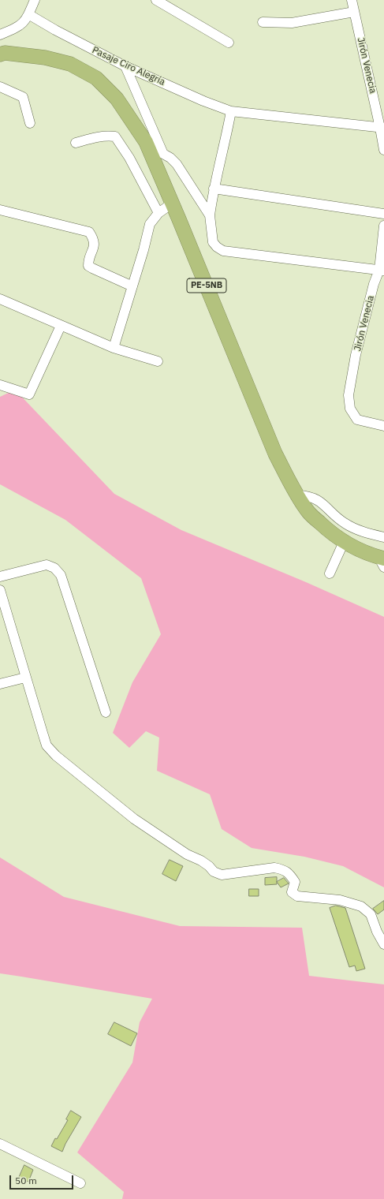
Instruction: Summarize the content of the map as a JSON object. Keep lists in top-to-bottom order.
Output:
{
  "streets": {
    "highway": ["PE-5NB"],
    "street": ["Jirón Venecia", "Pasaje Ciro Alegría"]
  },
  "crossings": [
    ["Jirón Venecia", "Pasaje Ciro Alegría"]
  ],
  "scale_bar": "50 m"
}
